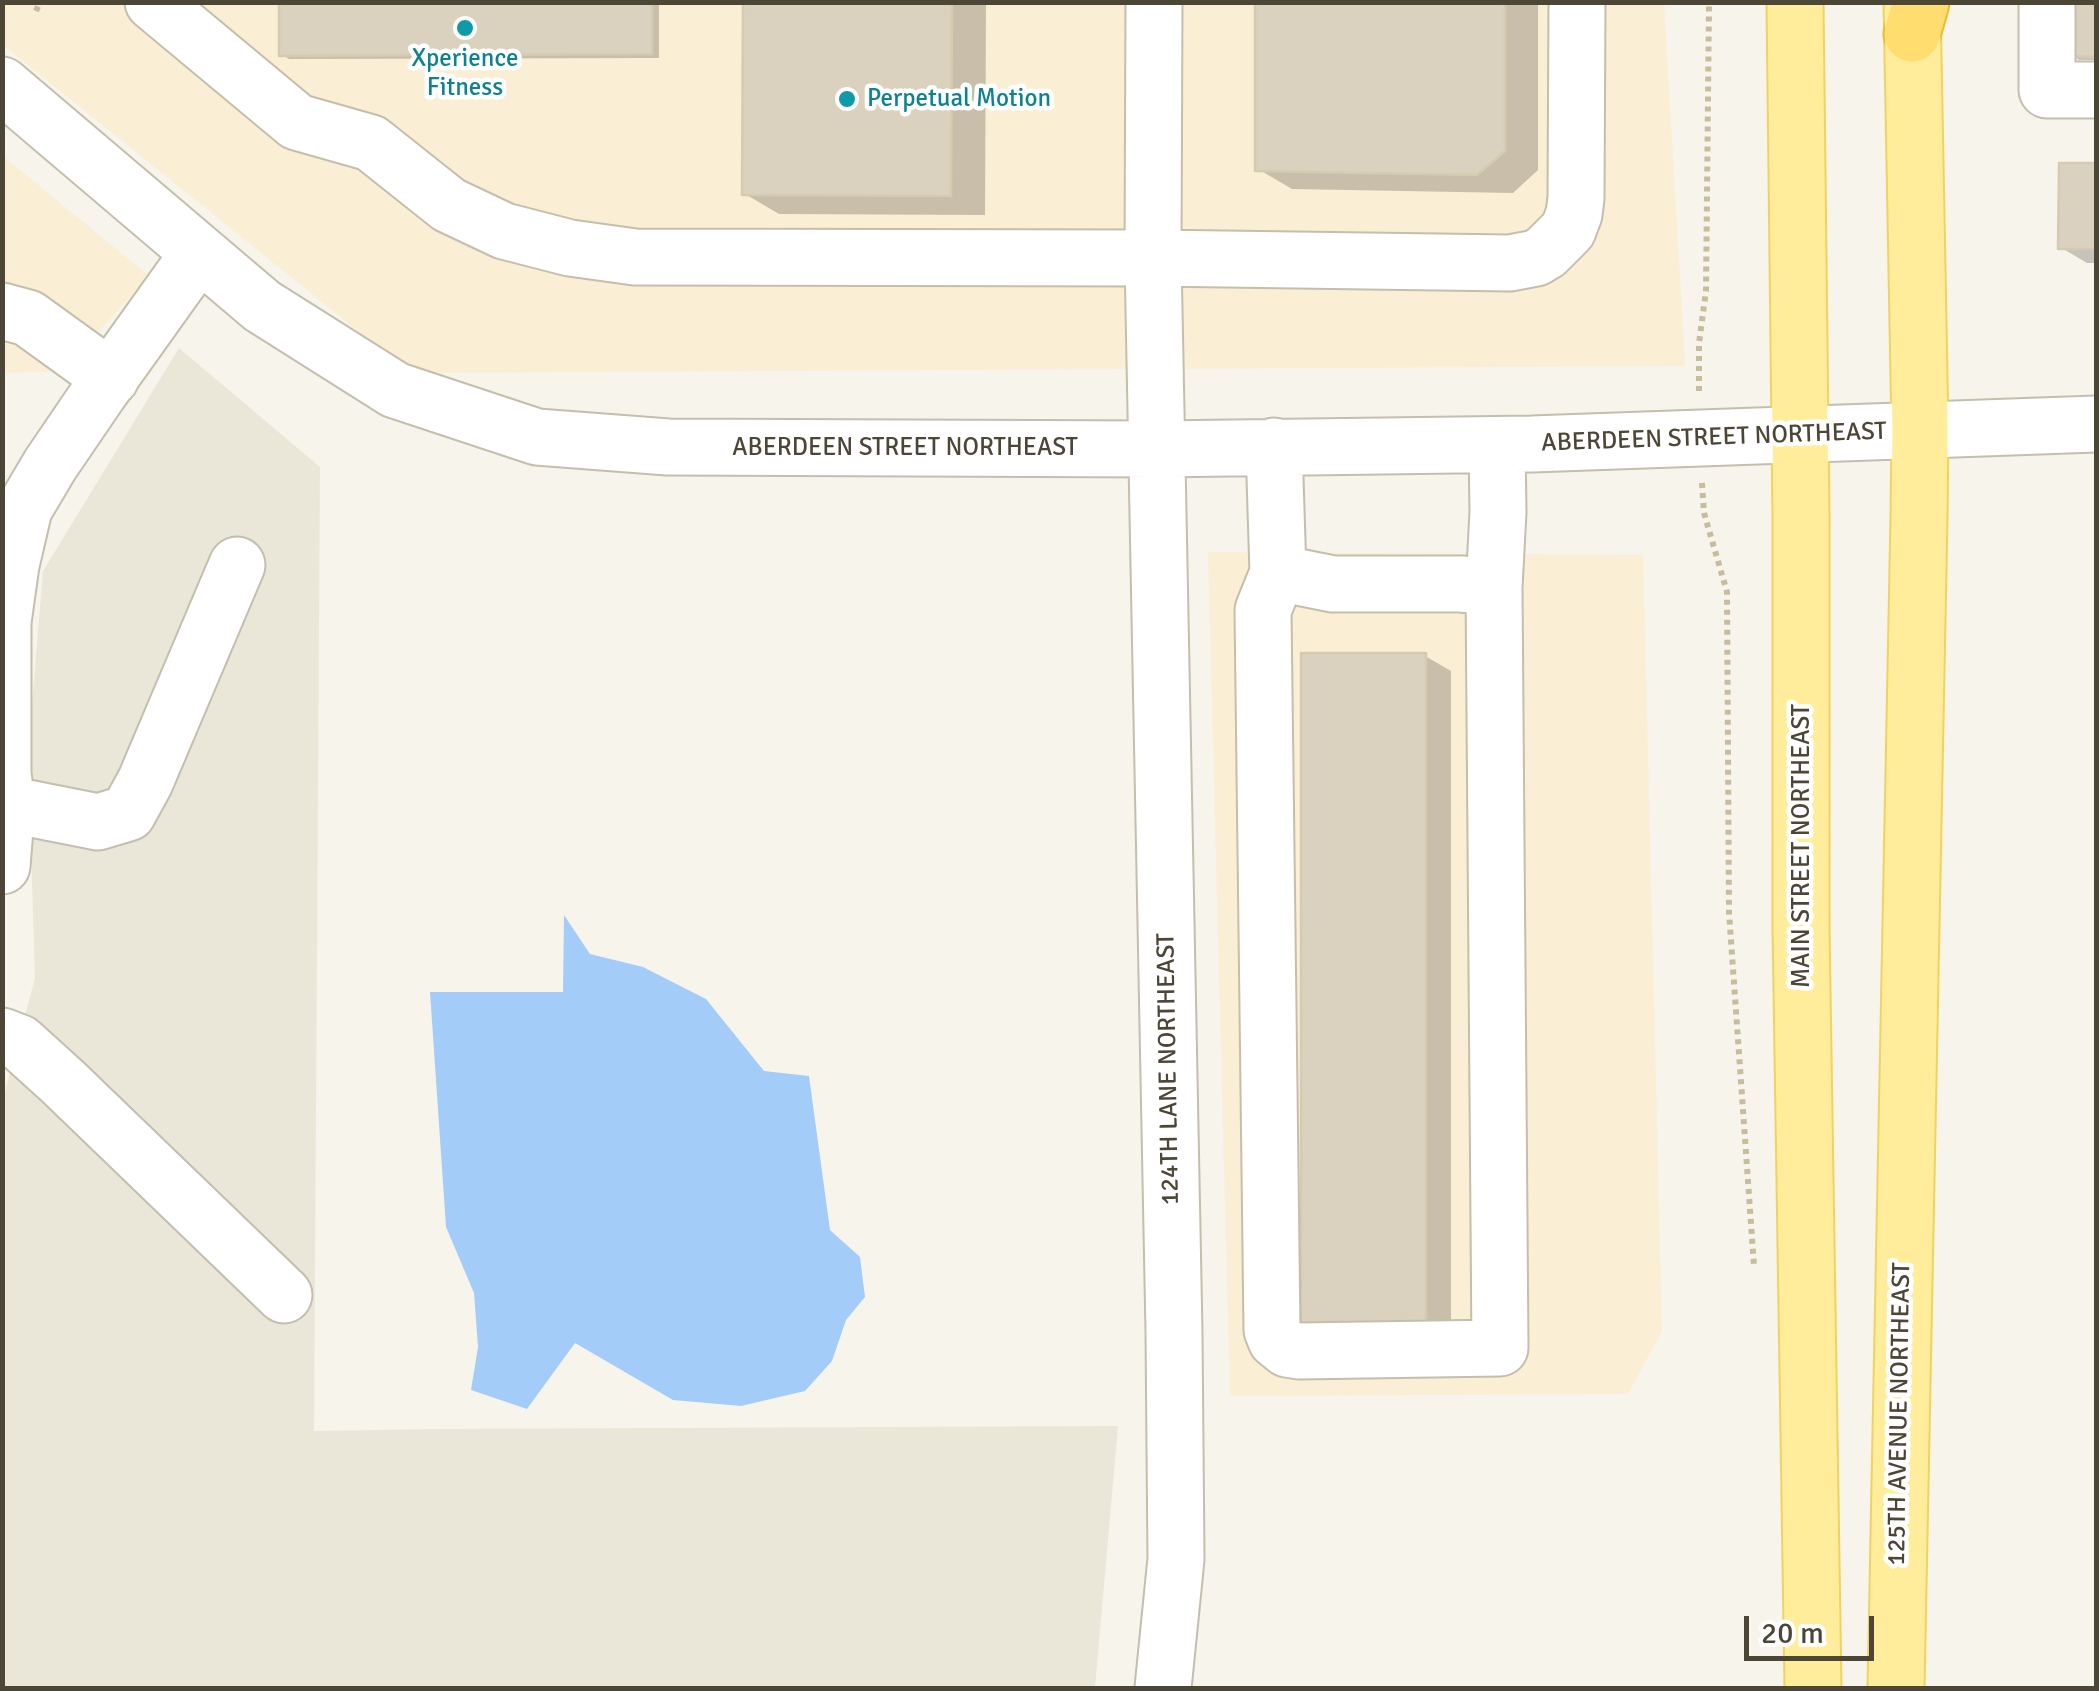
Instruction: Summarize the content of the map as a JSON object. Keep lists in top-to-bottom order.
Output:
{
  "streets": {
    "main road": ["MAIN STREET NORTHEAST", "125TH AVENUE NORTHEAST"],
    "street": ["ABERDEEN STREET NORTHEAST", "124TH LANE NORTHEAST"]
  },
  "crossings": [
    ["ABERDEEN STREET NORTHEAST", "MAIN STREET NORTHEAST"],
    ["ABERDEEN STREET NORTHEAST", "124TH LANE NORTHEAST"],
    ["ABERDEEN STREET NORTHEAST", "125TH AVENUE NORTHEAST"]
  ],
  "places": ["Xperience Fitness", "Perpetual Motion"],
  "scale_bar": "20 m"
}
